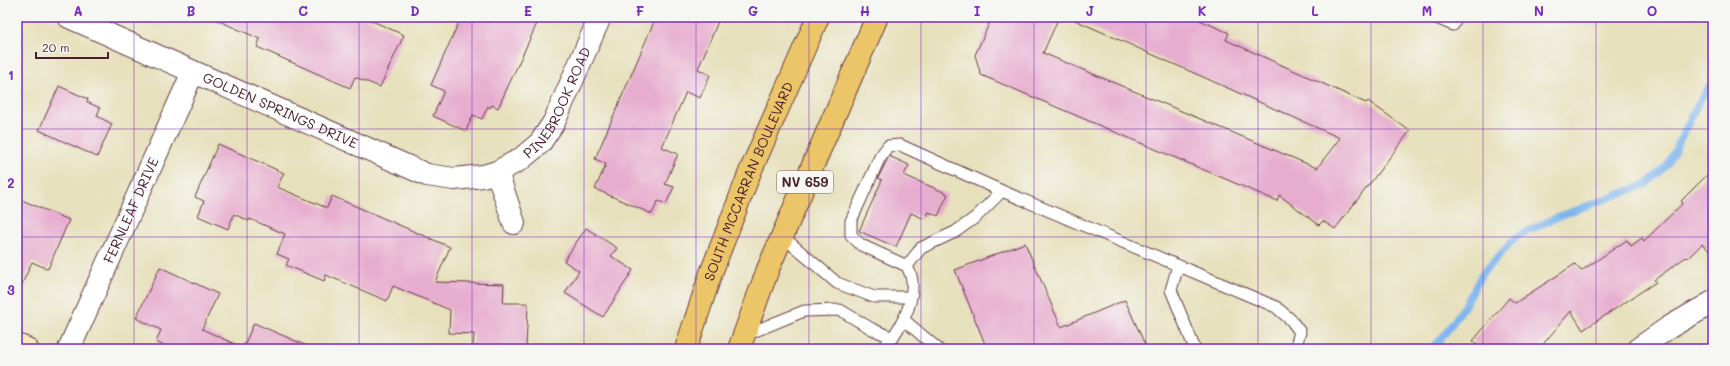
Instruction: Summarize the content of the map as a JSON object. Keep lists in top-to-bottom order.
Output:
{
  "streets": {
    "main road": ["SOUTH MCCARRAN BOULEVARD", "NV 659"],
    "street": ["PINEBROOK ROAD", "GOLDEN SPRINGS DRIVE", "FERNLEAF DRIVE"]
  },
  "crossings": [
    ["PINEBROOK ROAD", "GOLDEN SPRINGS DRIVE"],
    ["GOLDEN SPRINGS DRIVE", "FERNLEAF DRIVE"]
  ],
  "scale_bar": "20 m",
  "grid": {
    "columns": [
      "A",
      "B",
      "C",
      "D",
      "E",
      "F",
      "G",
      "H",
      "I",
      "J",
      "K",
      "L",
      "M",
      "N",
      "O"
    ],
    "rows": ["1", "2", "3"]
  }
}
